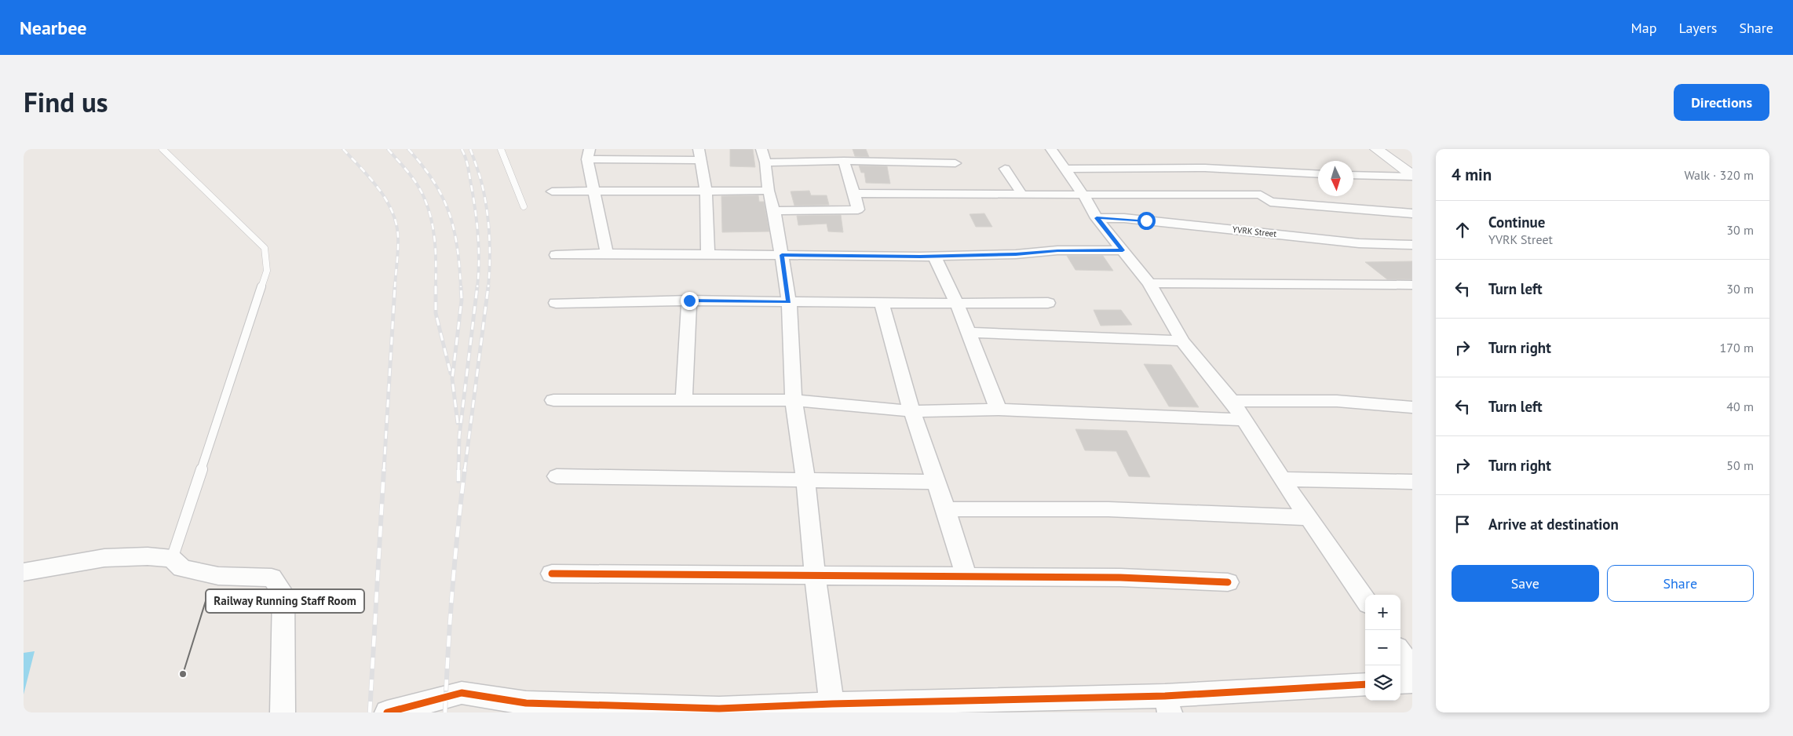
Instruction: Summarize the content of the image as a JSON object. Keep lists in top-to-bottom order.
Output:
{
  "streets": {
    "street": ["YVRK Street"]
  },
  "places": ["Railway Running Staff Room"],
  "north": "bottom",
  "page": {
    "header": "Nearbee",
    "nav": ["Map", "Layers", "Share"],
    "title": "Find us",
    "buttons": [
      "Directions",
      ["Save", "Share"]
    ],
    "heading": ["4 min", "Walk · 320 m"],
    "list": [
      ["Continue", "YVRK Street", "30 m"],
      ["Turn left", "30 m"],
      ["Turn right", "170 m"],
      ["Turn left", "40 m"],
      ["Turn right", "50 m"],
      "Arrive at destination"
    ],
    "map_buttons": ["+", "−"]
  }
}
